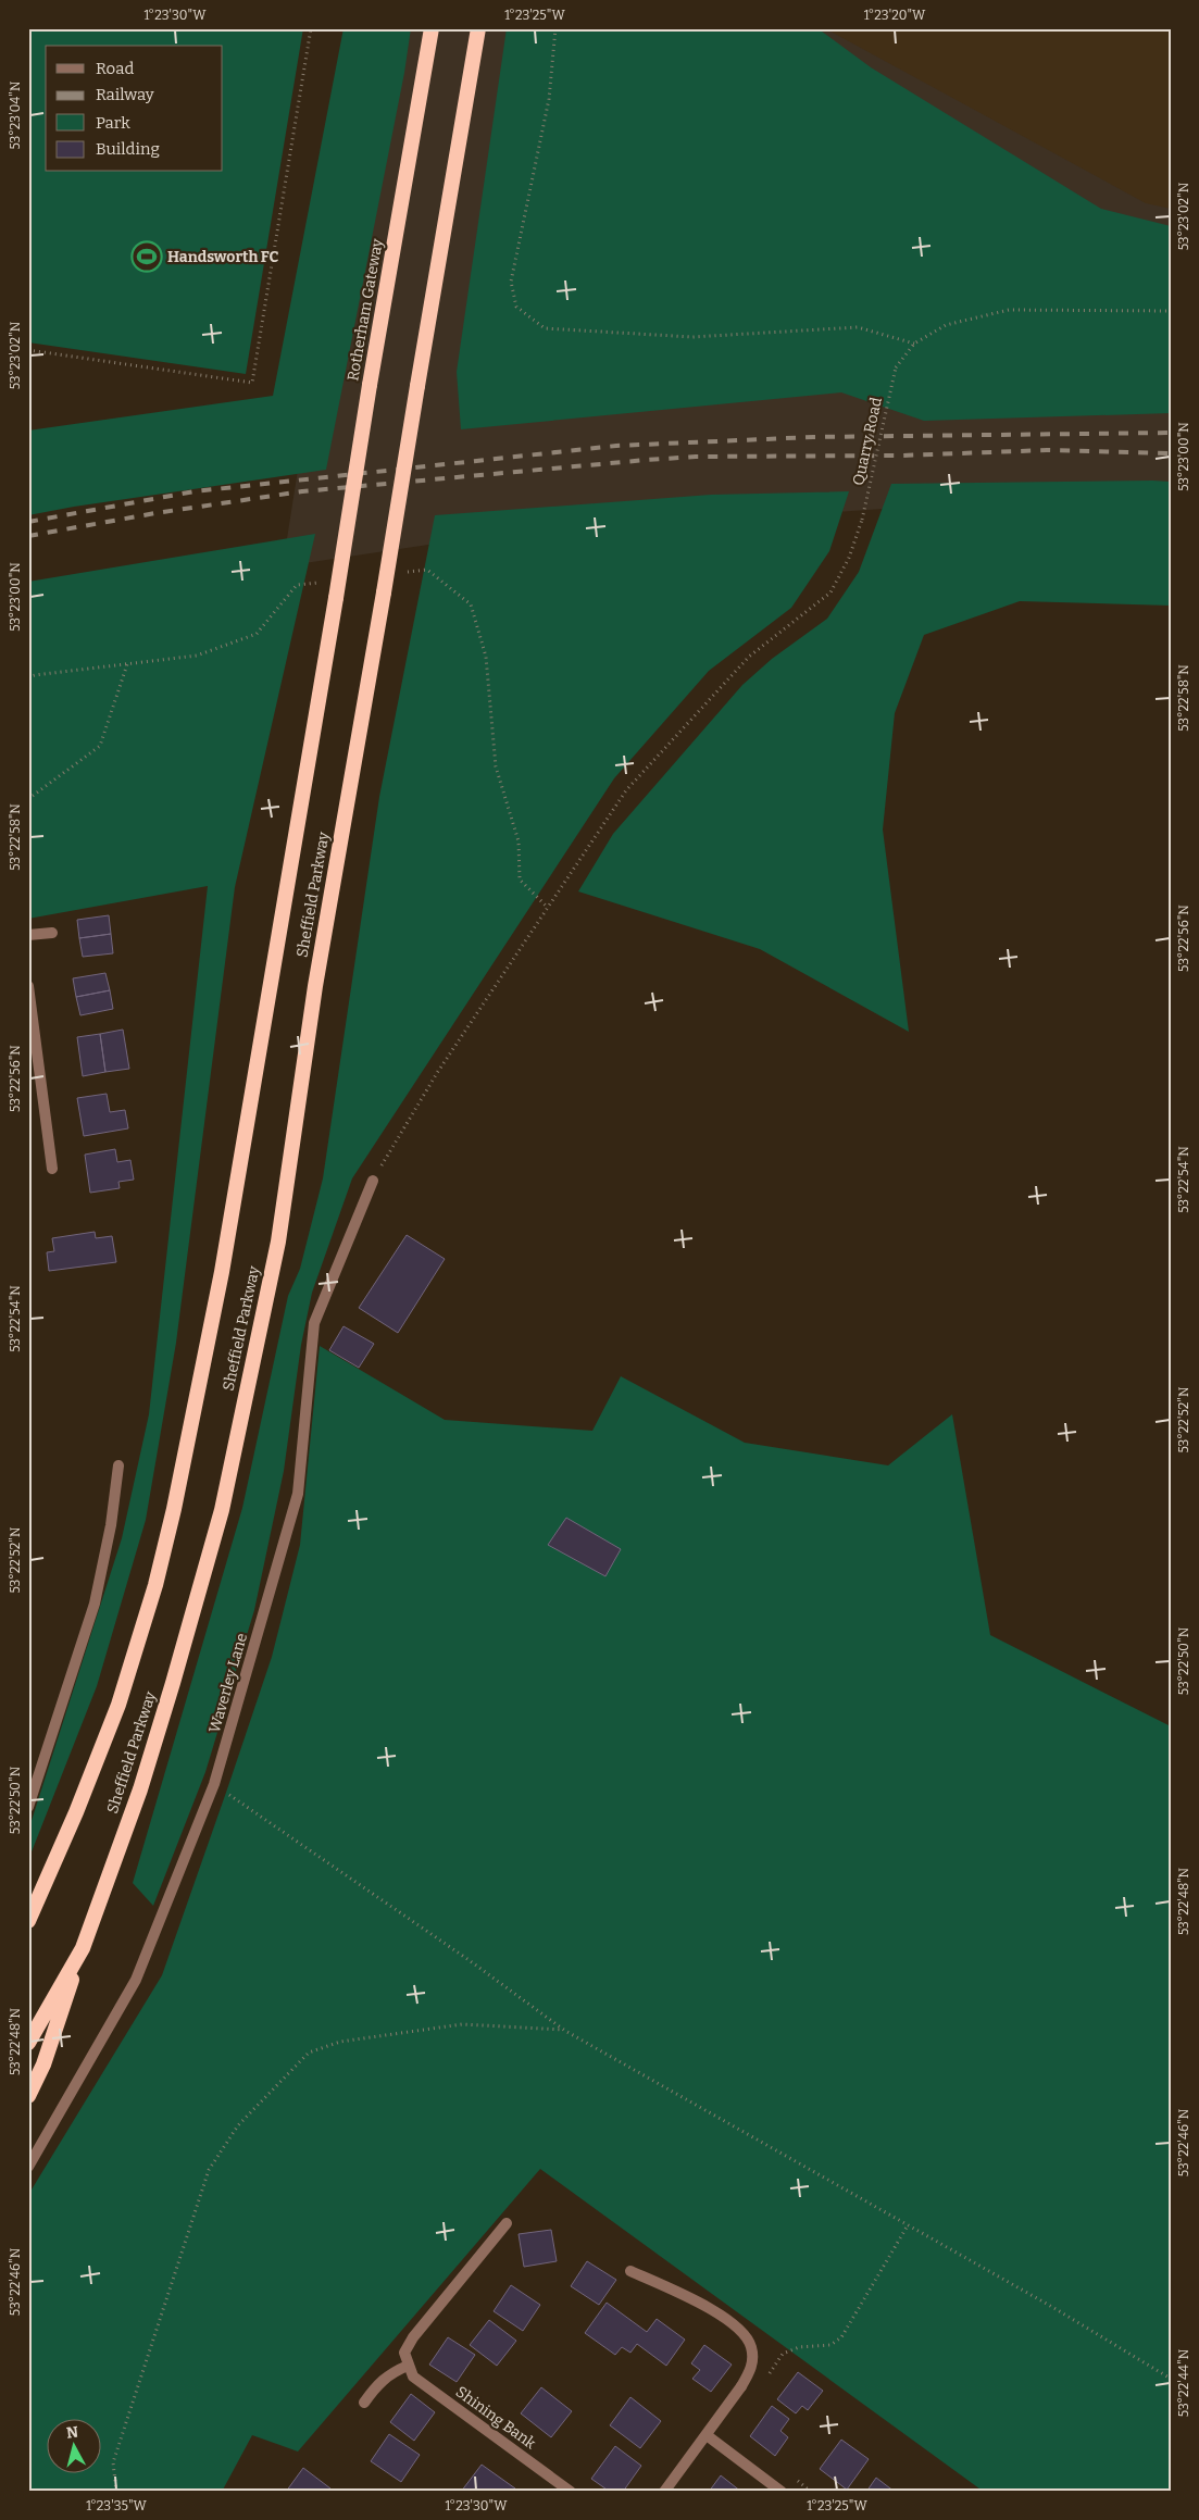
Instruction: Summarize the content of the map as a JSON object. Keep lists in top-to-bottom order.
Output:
{
  "streets": {
    "highway": ["Rotherham Gateway", "Sheffield Parkway"],
    "street": ["Waverley Lane", "Shining Bank"],
    "path": ["Quarry Road"]
  },
  "crossings": [
    ["Rotherham Gateway", "Sheffield Parkway"],
    ["Quarry Road", "Waverley Lane"]
  ],
  "places": {
    "sports": ["Handsworth FC"]
  },
  "legend": [
    "Road",
    "Railway",
    "Park",
    "Building"
  ],
  "north": "top",
  "coordinates": [
    "1°23'30\"W",
    "1°23'25\"W",
    "1°23'20\"W",
    "53°23'04\"N",
    "53°23'02\"N",
    "53°23'00\"N",
    "53°22'58\"N",
    "53°22'56\"N",
    "53°22'54\"N",
    "53°22'52\"N",
    "53°22'50\"N",
    "53°22'48\"N",
    "53°22'46\"N",
    "53°22'44\"N",
    "1°23'35\"W"
  ]
}
